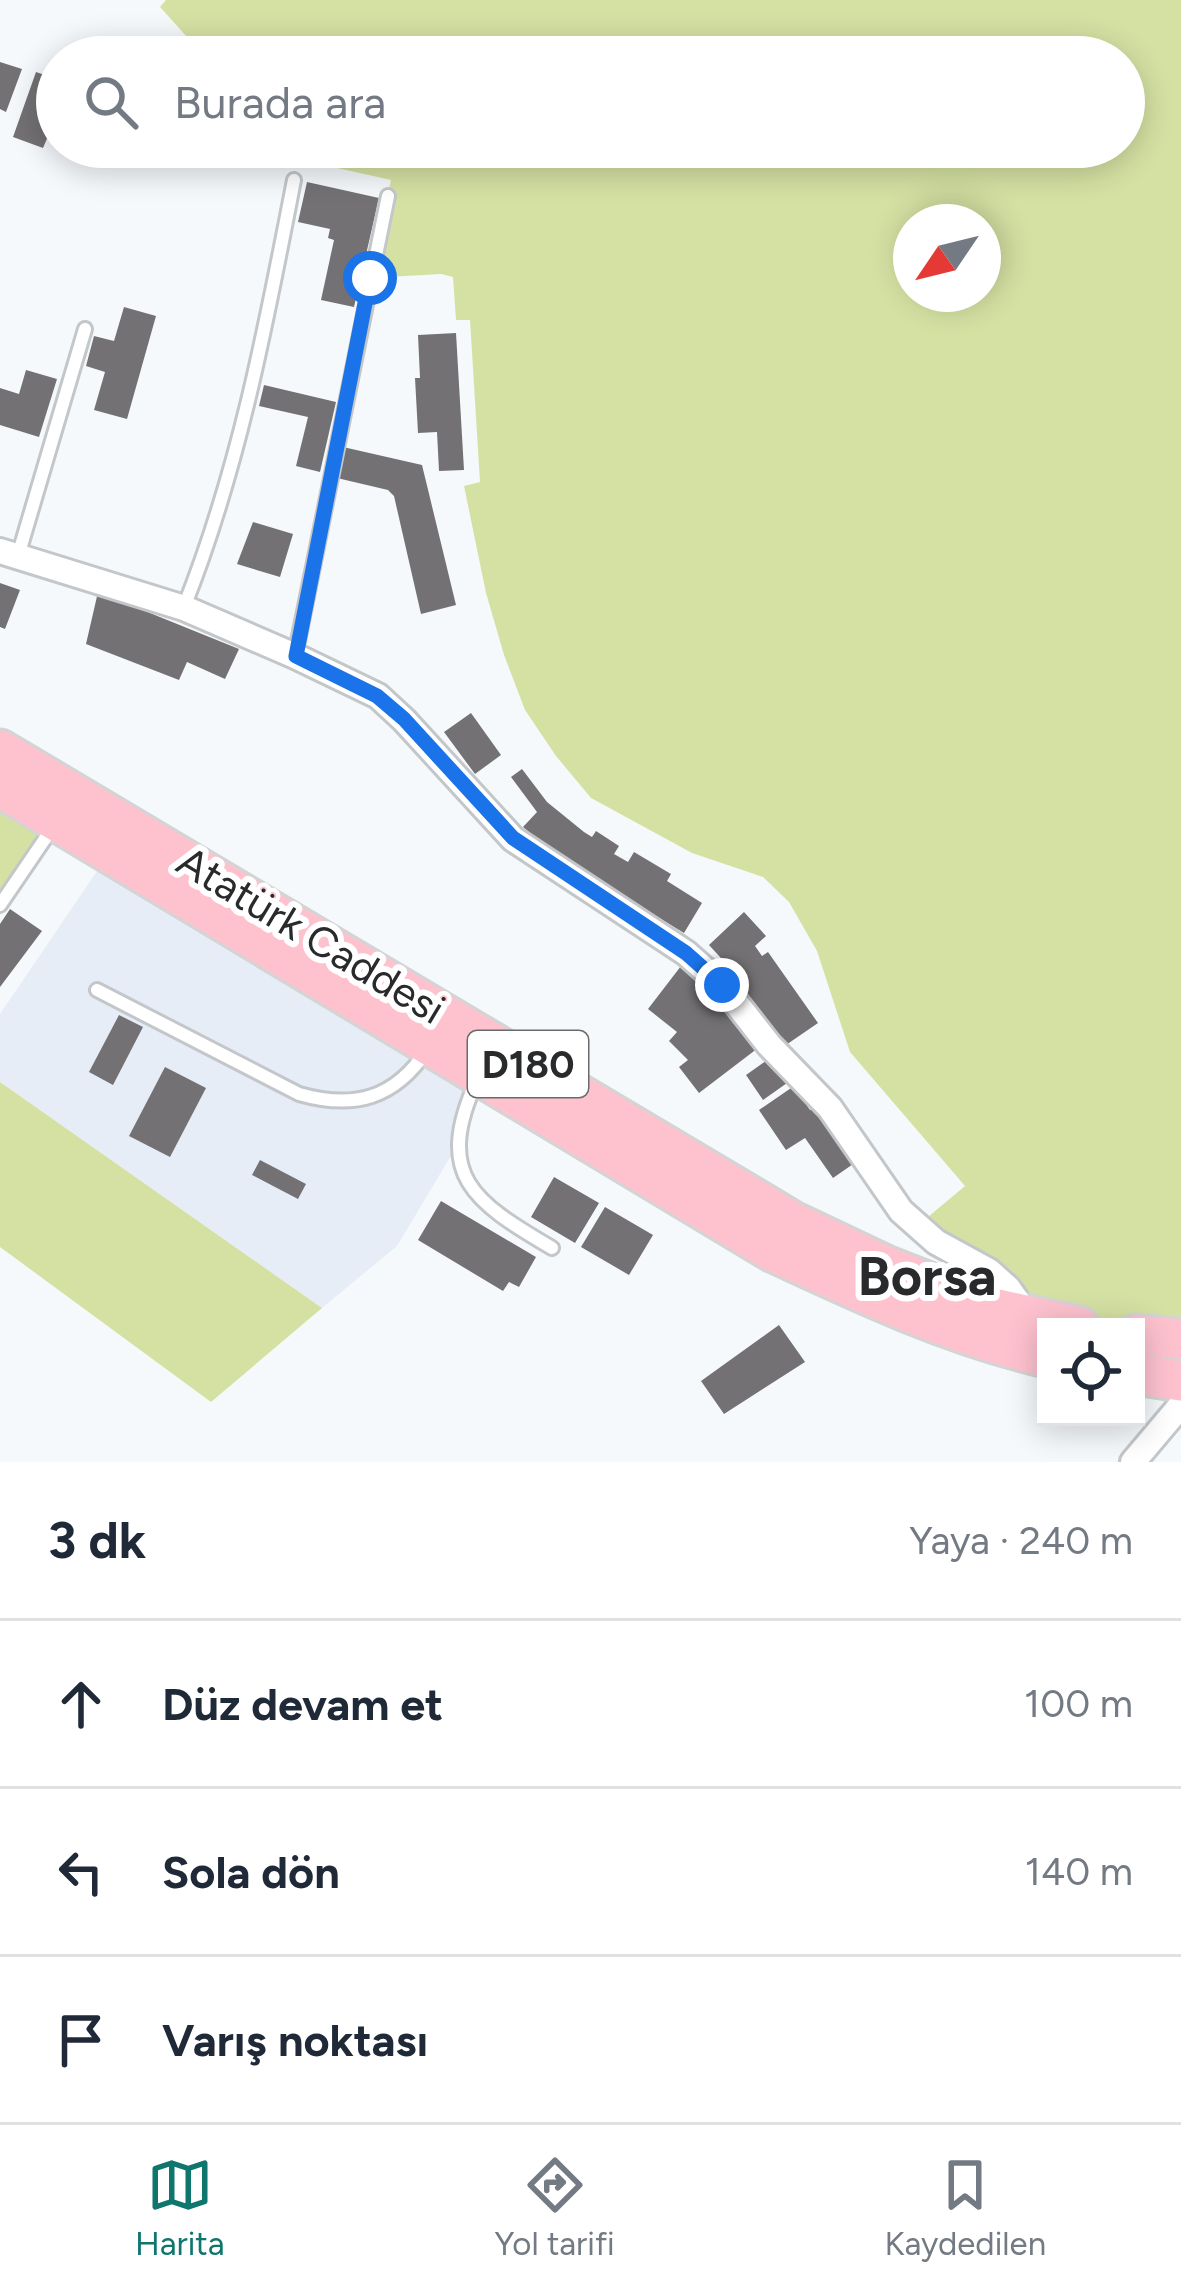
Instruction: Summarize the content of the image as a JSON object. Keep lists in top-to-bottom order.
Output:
{
  "streets": {
    "highway": ["Atatürk Caddesi", "D180"]
  },
  "districts": ["Borsa"],
  "north": "bottom left",
  "page": {
    "search": "Burada ara",
    "heading": ["3 dk", "Yaya · 240 m"],
    "list": [
      ["Düz devam et", "100 m"],
      ["Sola dön", "140 m"],
      "Varış noktası"
    ],
    "nav": ["Harita", "Yol tarifi", "Kaydedilen"]
  }
}
